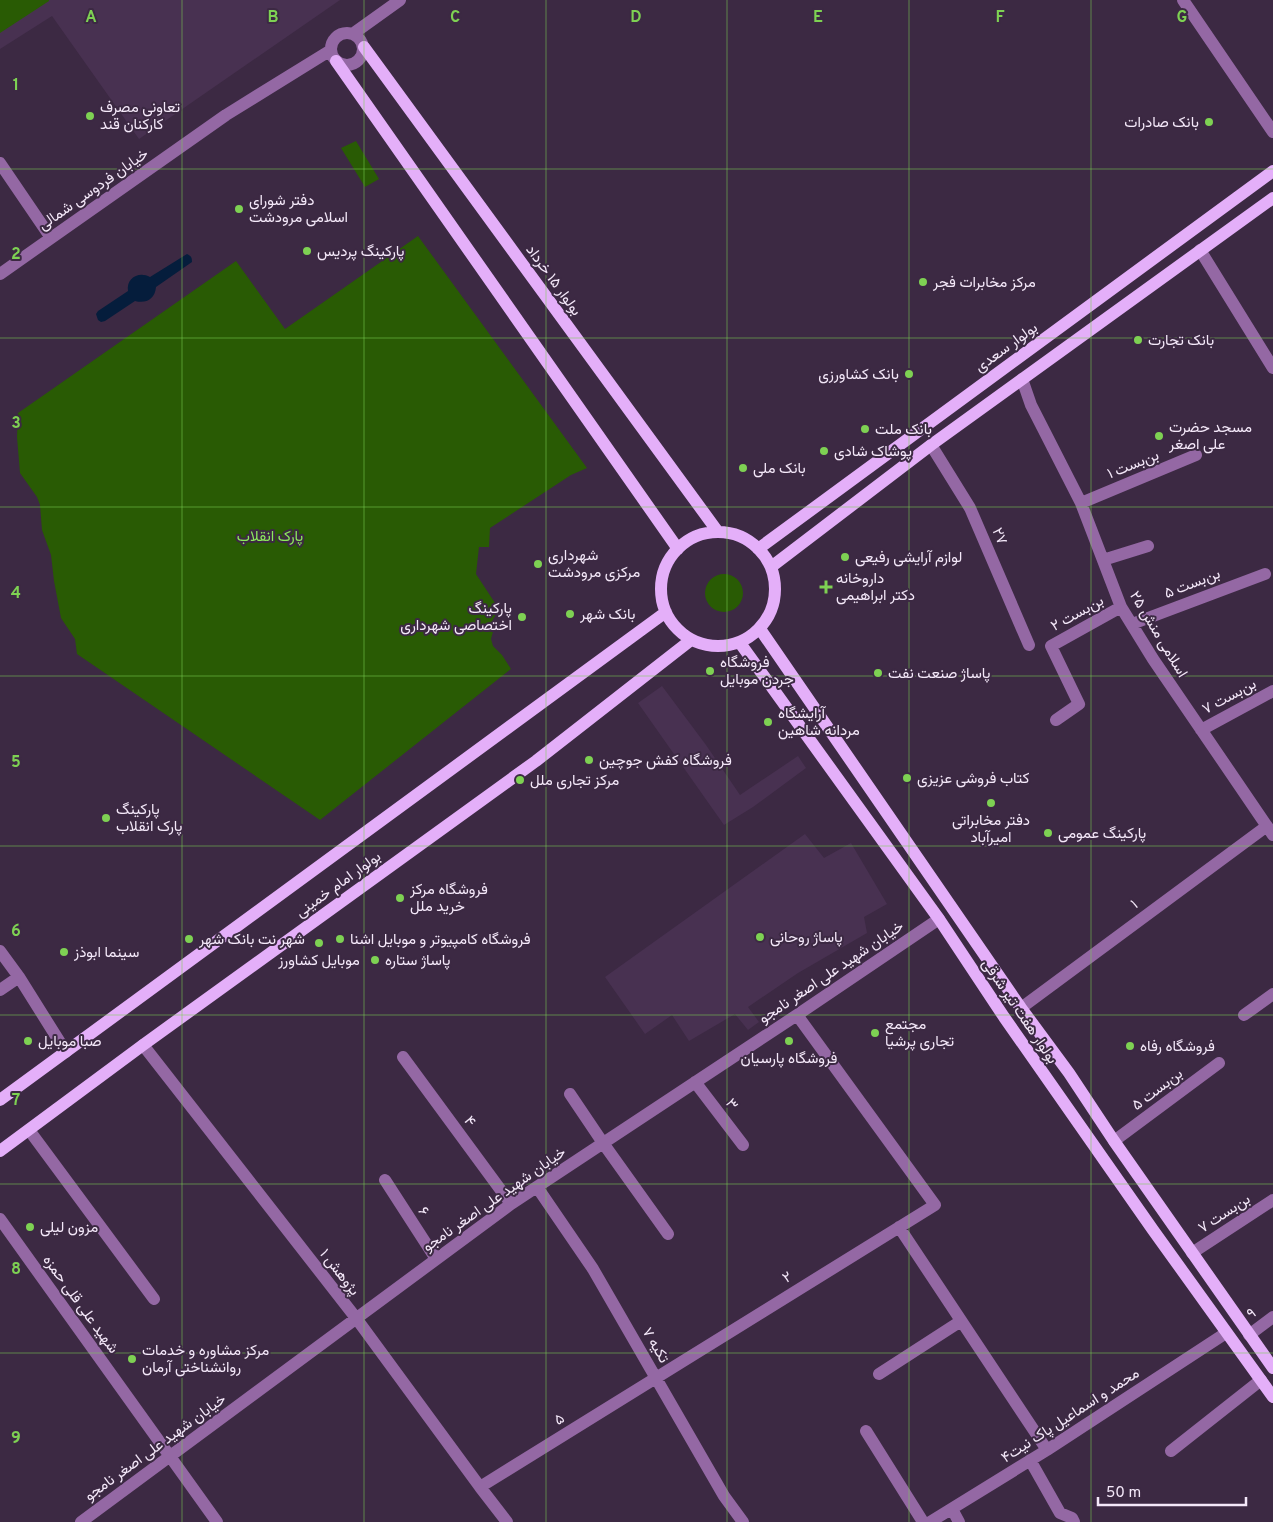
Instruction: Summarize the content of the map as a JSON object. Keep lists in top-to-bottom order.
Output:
{
  "streets": {
    "main road": [
      "بولوار ۱۵ خرداد",
      "بولوار سعدی",
      "بولوار امام خمینی",
      "بولوار هفت تیر شرقی"
    ],
    "street": [
      "خیابان فردوسی شمالی",
      "بن‌بست ۱",
      "۲۷",
      "بن‌بست ۵",
      "بن‌بست ۲",
      "اسلامی منش ۲۵",
      "بن‌بست ۷",
      "۱",
      "خیابان شهید علی اصغر نامجو",
      "۳",
      "۴",
      "۶",
      "پژوهش ۱",
      "۲",
      "شهید علی قلی حمزه",
      "۹",
      "تکیه ۷",
      "محمد و اسماعیل پاک نیت۴",
      "۵"
    ]
  },
  "crossings": [
    ["خیابان فردوسی شمالی", "بولوار ۱۵ خرداد"],
    ["بولوار ۱۵ خرداد", "بولوار سعدی"],
    ["بولوار ۱۵ خرداد", "بولوار امام خمینی"],
    ["بولوار ۱۵ خرداد", "بولوار هفت تیر شرقی"],
    ["بولوار سعدی", "بولوار امام خمینی"],
    ["بولوار سعدی", "بولوار هفت تیر شرقی"],
    ["بن‌بست ۱", "اسلامی منش ۲۵"],
    ["بن‌بست ۵", "اسلامی منش ۲۵"],
    ["بن‌بست ۵", "بولوار هفت تیر شرقی"],
    ["بن‌بست ۲", "اسلامی منش ۲۵"],
    ["اسلامی منش ۲۵", "بن‌بست ۷"],
    ["اسلامی منش ۲۵", "۱"],
    ["بن‌بست ۷", "بولوار هفت تیر شرقی"],
    ["بولوار امام خمینی", "بولوار هفت تیر شرقی"],
    ["بولوار امام خمینی", "پژوهش ۱"],
    ["۱", "بولوار هفت تیر شرقی"],
    ["خیابان شهید علی اصغر نامجو", "بولوار هفت تیر شرقی"],
    ["خیابان شهید علی اصغر نامجو", "۳"],
    ["خیابان شهید علی اصغر نامجو", "۴"],
    ["خیابان شهید علی اصغر نامجو", "۶"],
    ["خیابان شهید علی اصغر نامجو", "پژوهش ۱"],
    ["خیابان شهید علی اصغر نامجو", "۲"],
    ["خیابان شهید علی اصغر نامجو", "شهید علی قلی حمزه"],
    ["خیابان شهید علی اصغر نامجو", "تکیه ۷"],
    ["بولوار هفت تیر شرقی", "۹"],
    ["بولوار هفت تیر شرقی", "محمد و اسماعیل پاک نیت۴"],
    ["پژوهش ۱", "۵"],
    ["۲", "تکیه ۷"],
    ["۲", "۵"],
    ["تکیه ۷", "۵"]
  ],
  "parks": ["پارک انقلاب"],
  "places": {
    "other": [
      "تعاونی مصرف کارکنان قند",
      "بانک صادرات",
      "دفتر شورای اسلامی مرودشت",
      "پارکینگ پردیس",
      "مرکز مخابرات فجر",
      "بانک تجارت",
      "بانک کشاورزی",
      "بانک ملت",
      "مسجد حضرت علی اصغر",
      "پوشاک شادی",
      "بانک ملی",
      "لوازم آرایشی رفیعی",
      "شهرداری مرکزی مرودشت",
      "بانک شهر",
      "پارکینگ اختصاصی شهرداری",
      "فروشگاه جردن موبایل",
      "پاساژ صنعت نفت",
      "آرایشگاه مردانه شاهین",
      "فروشگاه کفش جوچین",
      "کتاب فروشی عزیزی",
      "مرکز تجاری ملل",
      "دفتر مخابراتی امیرآباد",
      "پارکینگ پارک انقلاب",
      "پارکینگ عمومی",
      "فروشگاه مرکز خرید ملل",
      "پاساژ روحانی",
      "شهر نت بانک شهر",
      "فروشگاه کامپیوتر و موبایل اشنا",
      "موبایل کشاورز",
      "سینما ابوذز",
      "پاساژ ستاره",
      "مجتمع تجاری پرشیا",
      "صبا موبایل",
      "فروشگاه پارسیان",
      "فروشگاه رفاه",
      "مزون لیلی",
      "مرکز مشاوره و خدمات روانشناختی آرمان"
    ],
    "health": ["داروخانه دکتر ابراهیمی"]
  },
  "scale_bar": "50 m",
  "grid": {
    "columns": [
      "A",
      "B",
      "C",
      "D",
      "E",
      "F",
      "G"
    ],
    "rows": [
      "1",
      "2",
      "3",
      "4",
      "5",
      "6",
      "7",
      "8",
      "9"
    ]
  }
}
